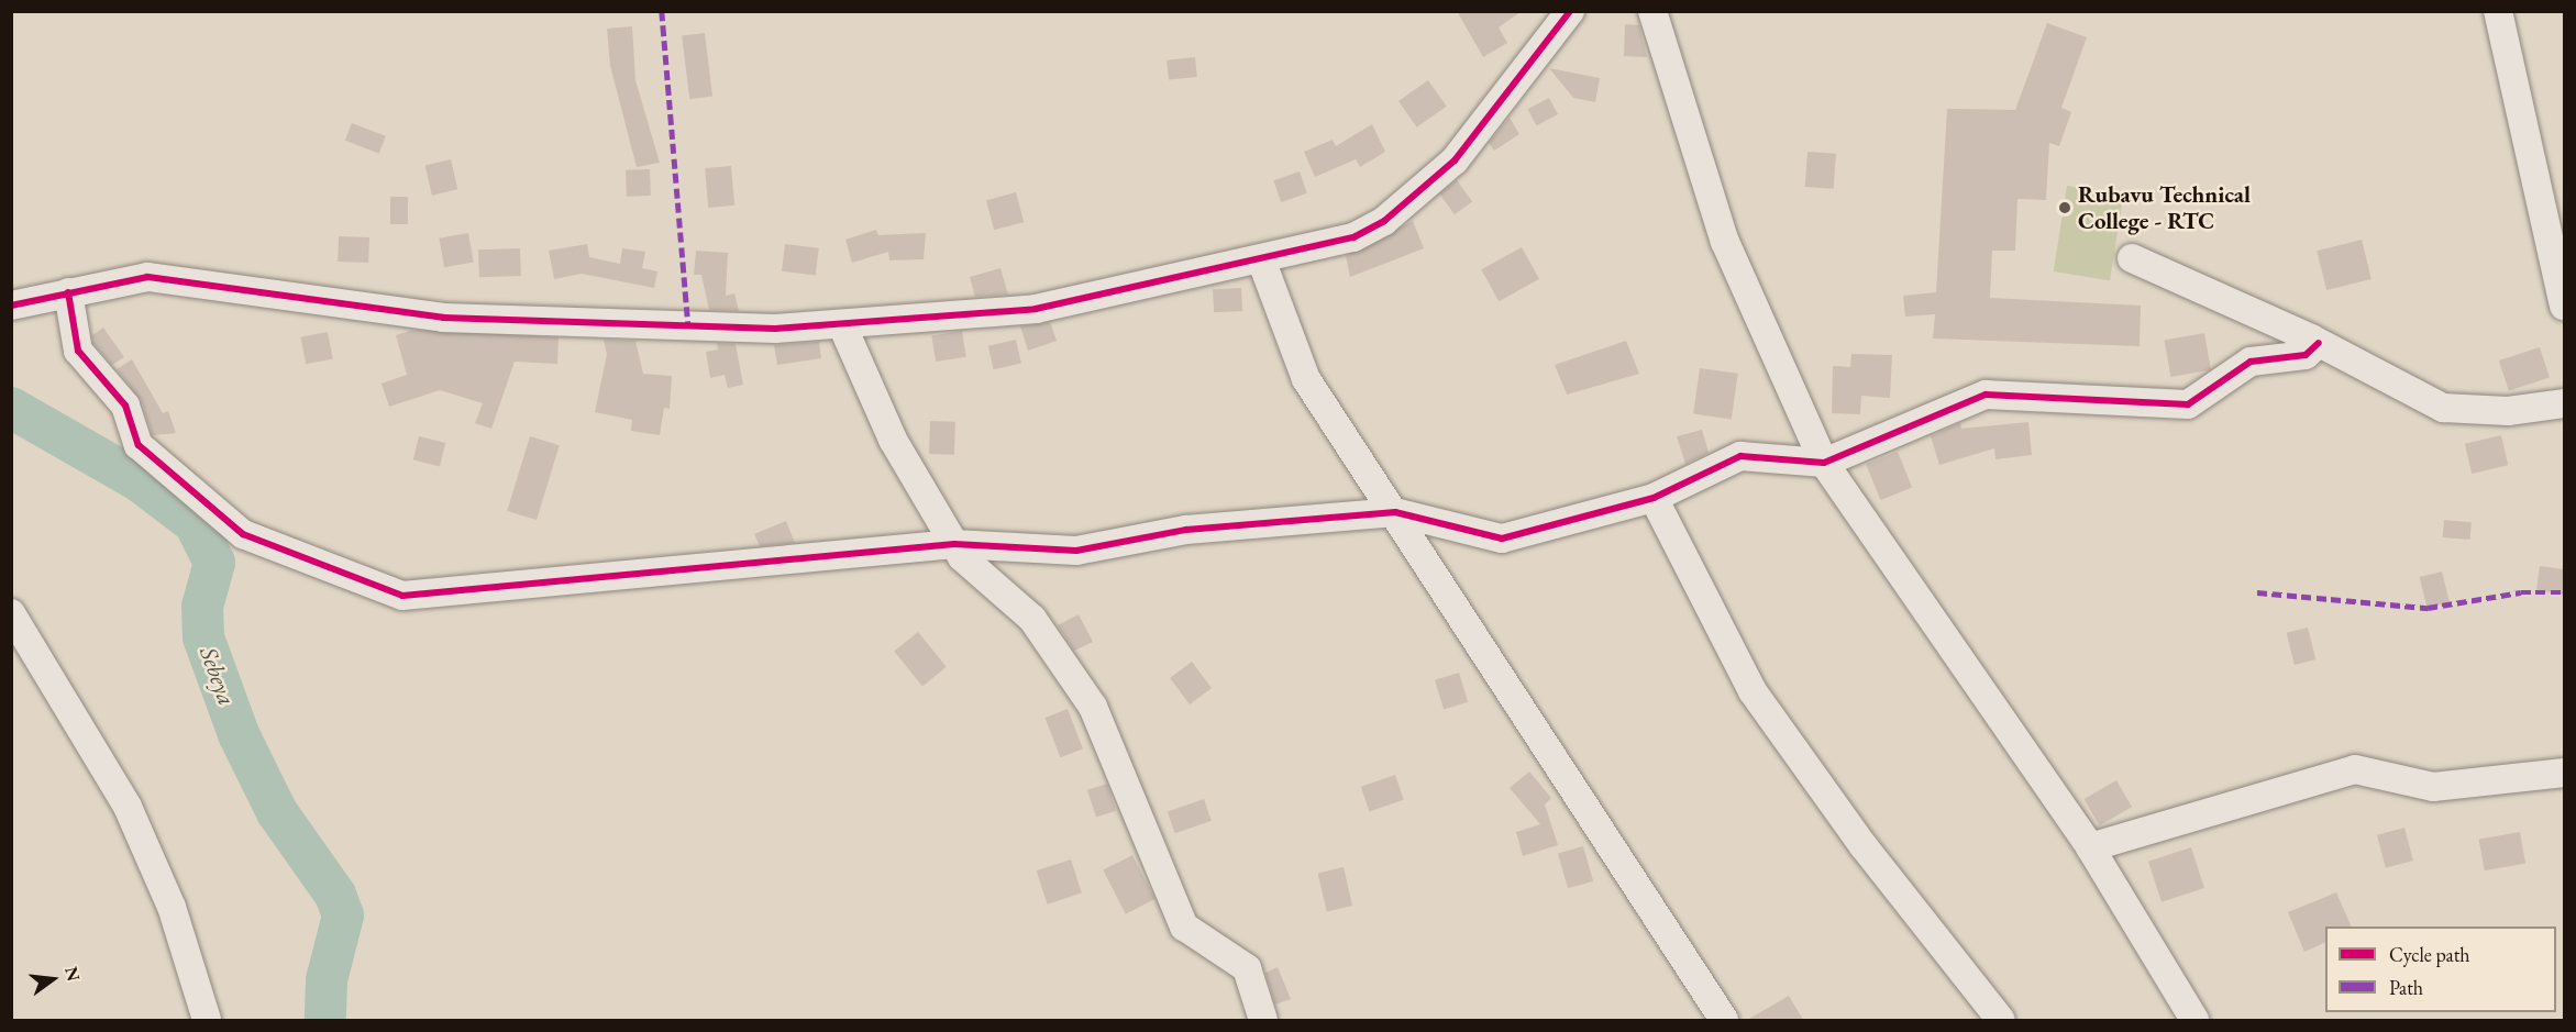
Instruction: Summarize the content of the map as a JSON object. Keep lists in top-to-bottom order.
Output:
{
  "water": ["Sebeya"],
  "places": ["Rubavu Technical College - RTC"],
  "legend": ["Cycle path", "Path"],
  "north": "right"
}
